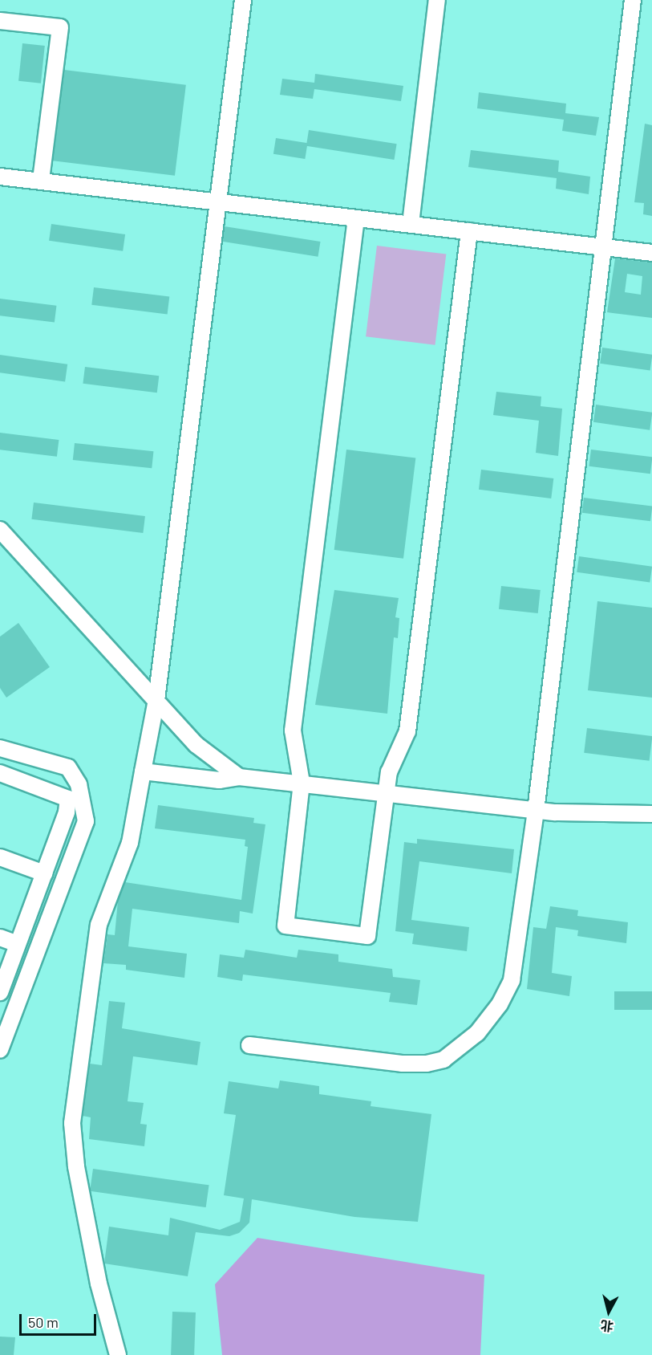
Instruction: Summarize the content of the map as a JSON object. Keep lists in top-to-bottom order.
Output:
{
  "scale_bar": "50 m",
  "north": "bottom"
}
